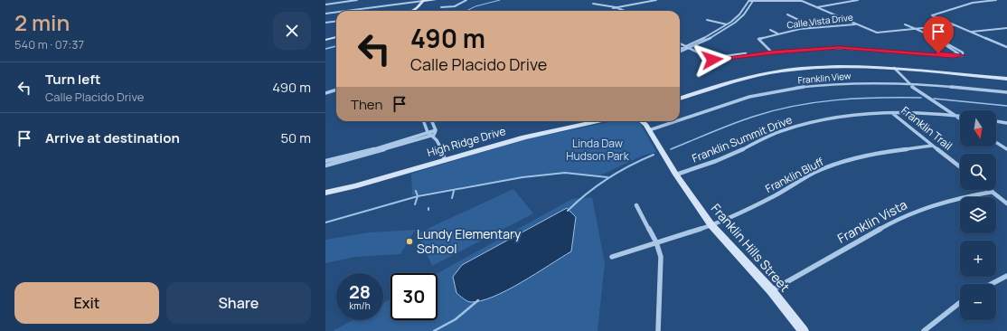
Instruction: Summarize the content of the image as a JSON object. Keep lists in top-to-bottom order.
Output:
{
  "streets": {
    "street": [
      "Calle Vista Drive",
      "Franklin View",
      "Franklin Trail",
      "Franklin Summit Drive",
      "High Ridge Drive",
      "Franklin Bluff",
      "Franklin Vista",
      "Franklin Hills Street"
    ]
  },
  "crossings": [
    ["Franklin View", "Franklin Hills Street"],
    ["Franklin Trail", "Franklin Summit Drive"],
    ["Franklin Trail", "Franklin Bluff"],
    ["Franklin Summit Drive", "Franklin Hills Street"],
    ["Franklin Bluff", "Franklin Hills Street"],
    ["Franklin Vista", "Franklin Hills Street"]
  ],
  "parks": ["Linda Daw Hudson Park"],
  "places": ["Lundy Elementary School"],
  "north": "bottom",
  "page": {
    "heading": ["2 min", "540 m · 07:37"],
    "turn": ["490 m", "Calle Placido Drive"],
    "list": [
      {
        "name": "Turn left",
        "note": "Calle Placido Drive",
        "value": "490 m"
      },
      {
        "name": "Arrive at destination",
        "value": "50 m"
      }
    ],
    "then": "Then",
    "map_buttons": ["+", "−"],
    "speed": "28 km/h",
    "limit": "30",
    "buttons": ["Exit", "Share"]
  }
}
